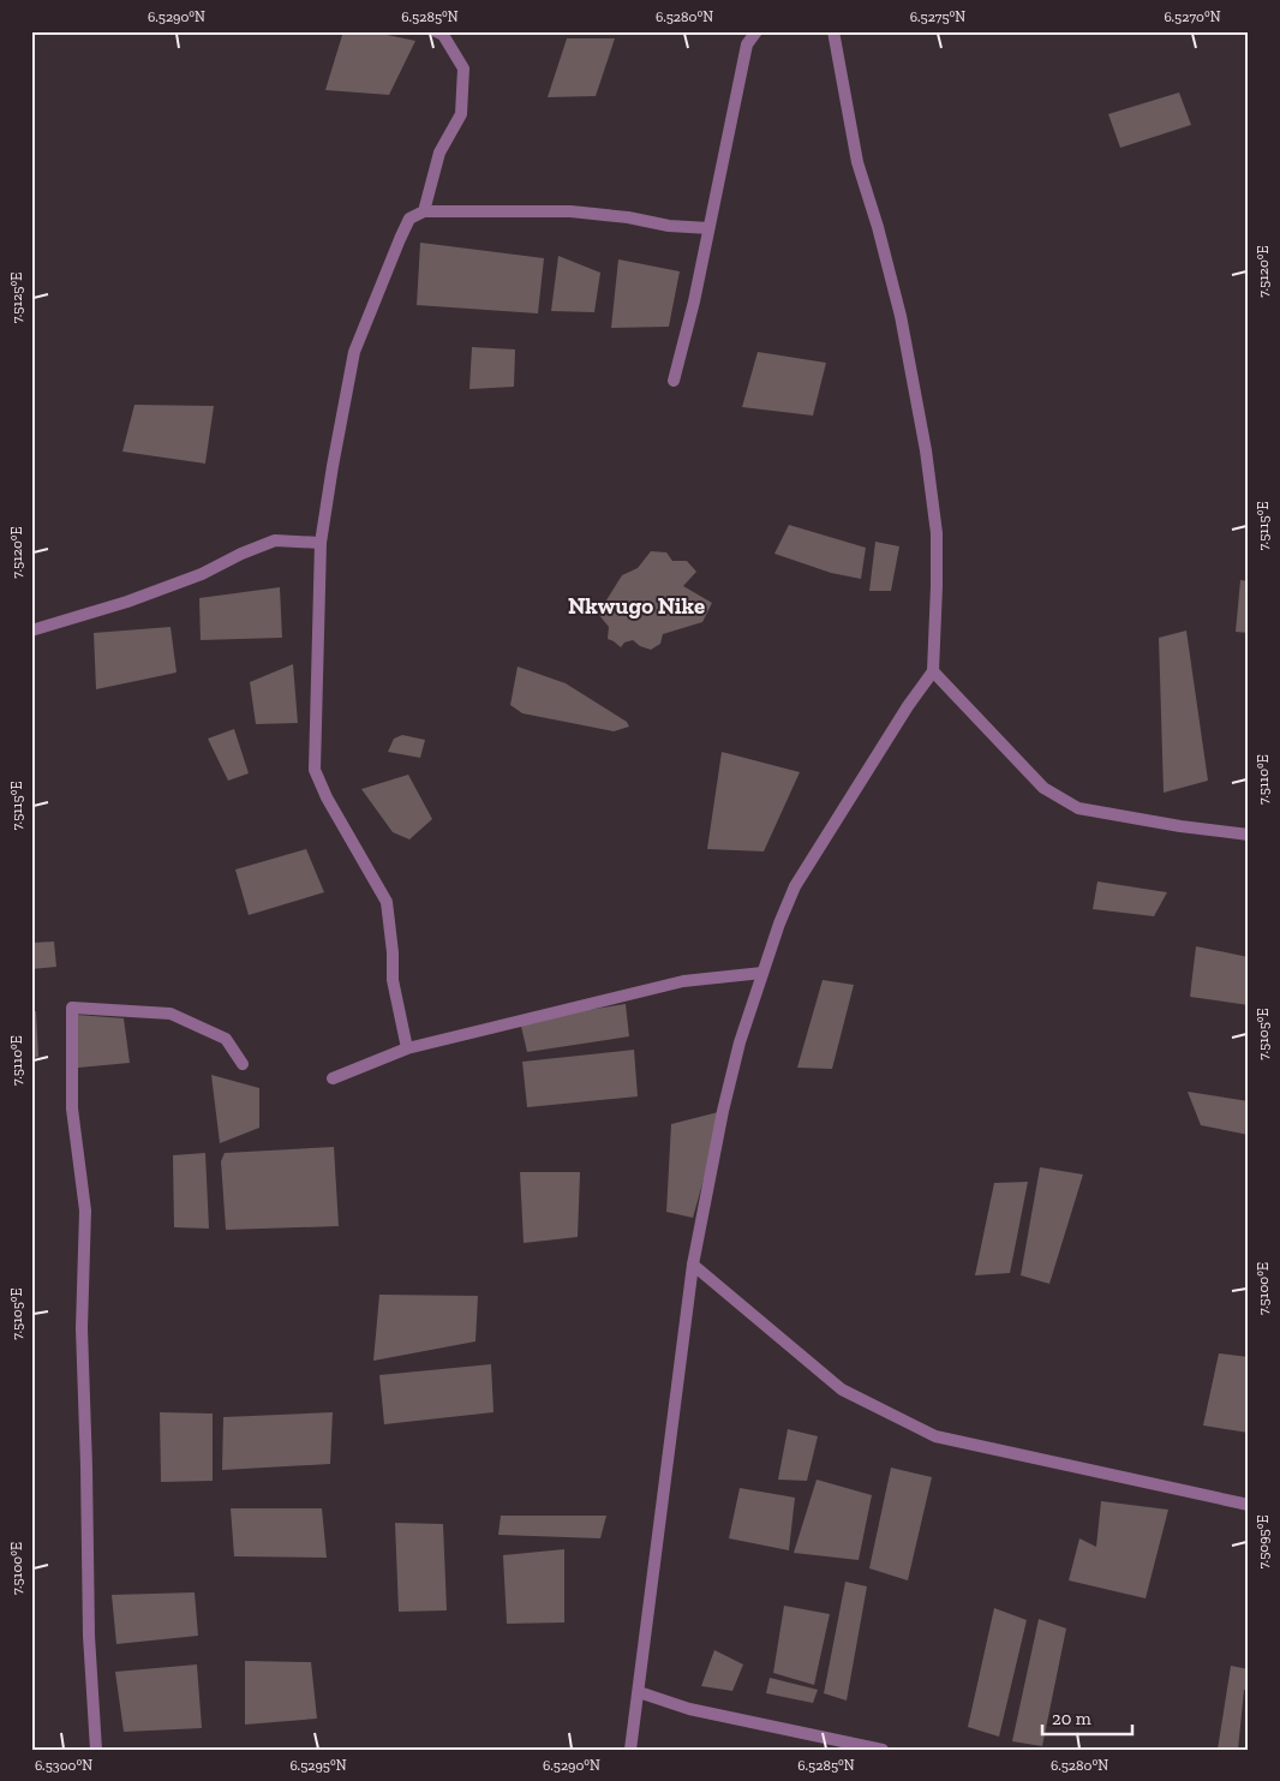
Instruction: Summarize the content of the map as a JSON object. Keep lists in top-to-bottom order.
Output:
{
  "districts": ["Nkwugo Nike"],
  "scale_bar": "20 m",
  "coordinates": [
    "6.5290°N",
    "6.5285°N",
    "6.5280°N",
    "6.5275°N",
    "6.5270°N",
    "7.5120°E",
    "7.5125°E",
    "7.5115°E",
    "7.5110°E",
    "7.5105°E",
    "7.5100°E",
    "7.5095°E",
    "6.5300°N",
    "6.5295°N"
  ]
}
